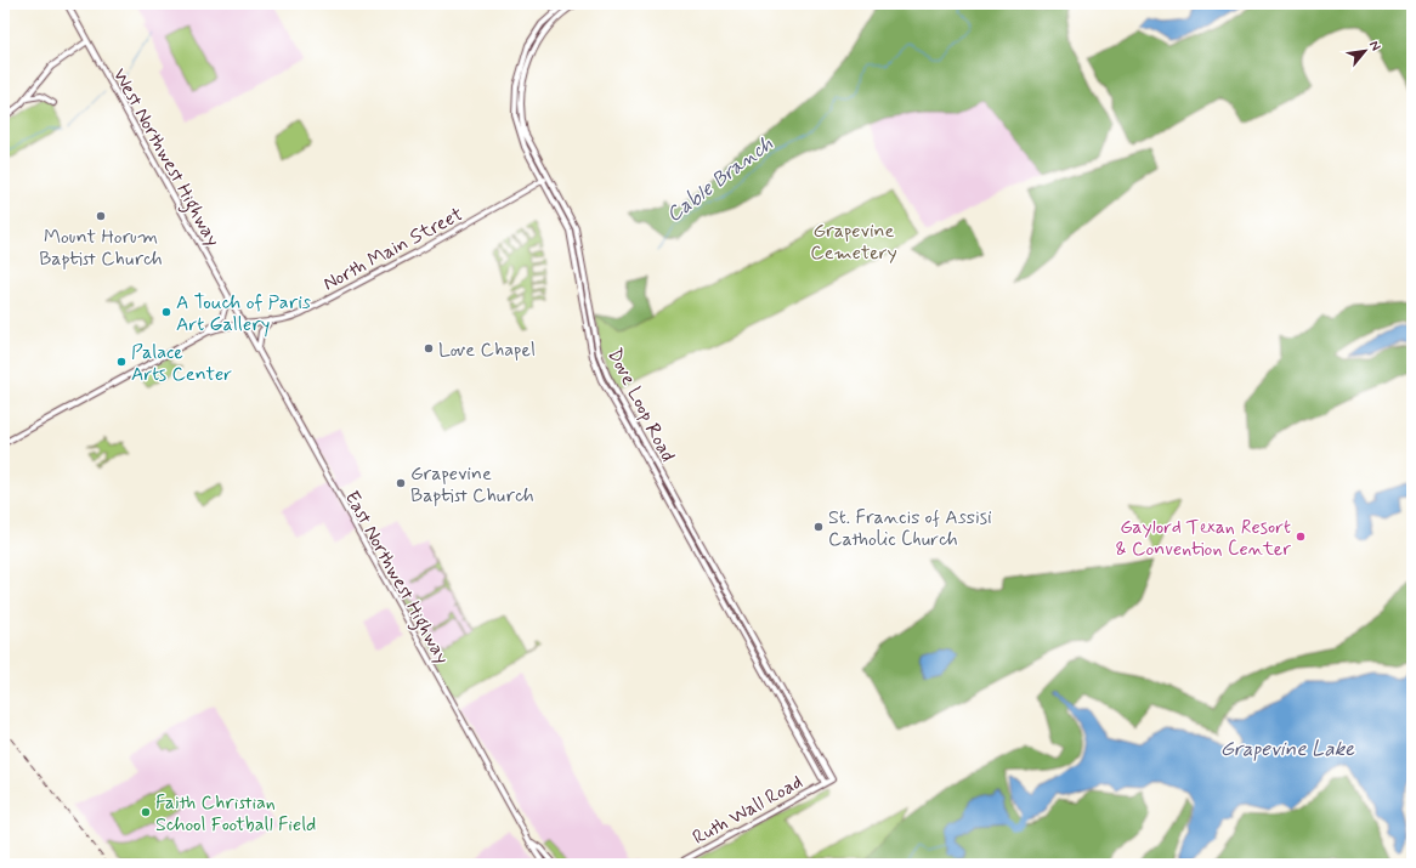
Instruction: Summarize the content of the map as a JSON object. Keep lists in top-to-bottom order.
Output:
{
  "streets": {
    "main road": [
      "West Northwest Highway",
      "North Main Street",
      "Dove Loop Road",
      "East Northwest Highway",
      "Ruth Wall Road"
    ]
  },
  "crossings": [
    ["West Northwest Highway", "North Main Street"],
    ["West Northwest Highway", "East Northwest Highway"],
    ["North Main Street", "Dove Loop Road"],
    ["North Main Street", "East Northwest Highway"],
    ["Dove Loop Road", "Ruth Wall Road"]
  ],
  "water": ["Cable Branch", "Grapevine Lake"],
  "parks": ["Grapevine Cemetery"],
  "places": [
    "Mount Horum Baptist Church",
    "A Touch of Paris Art Gallery",
    "Love Chapel",
    "Palace Arts Center",
    "Grapevine Baptist Church",
    "St. Francis of Assisi Catholic Church",
    "Gaylord Texan Resort & Convention Center",
    "Faith Christian School Football Field"
  ],
  "north": "top right"
}
